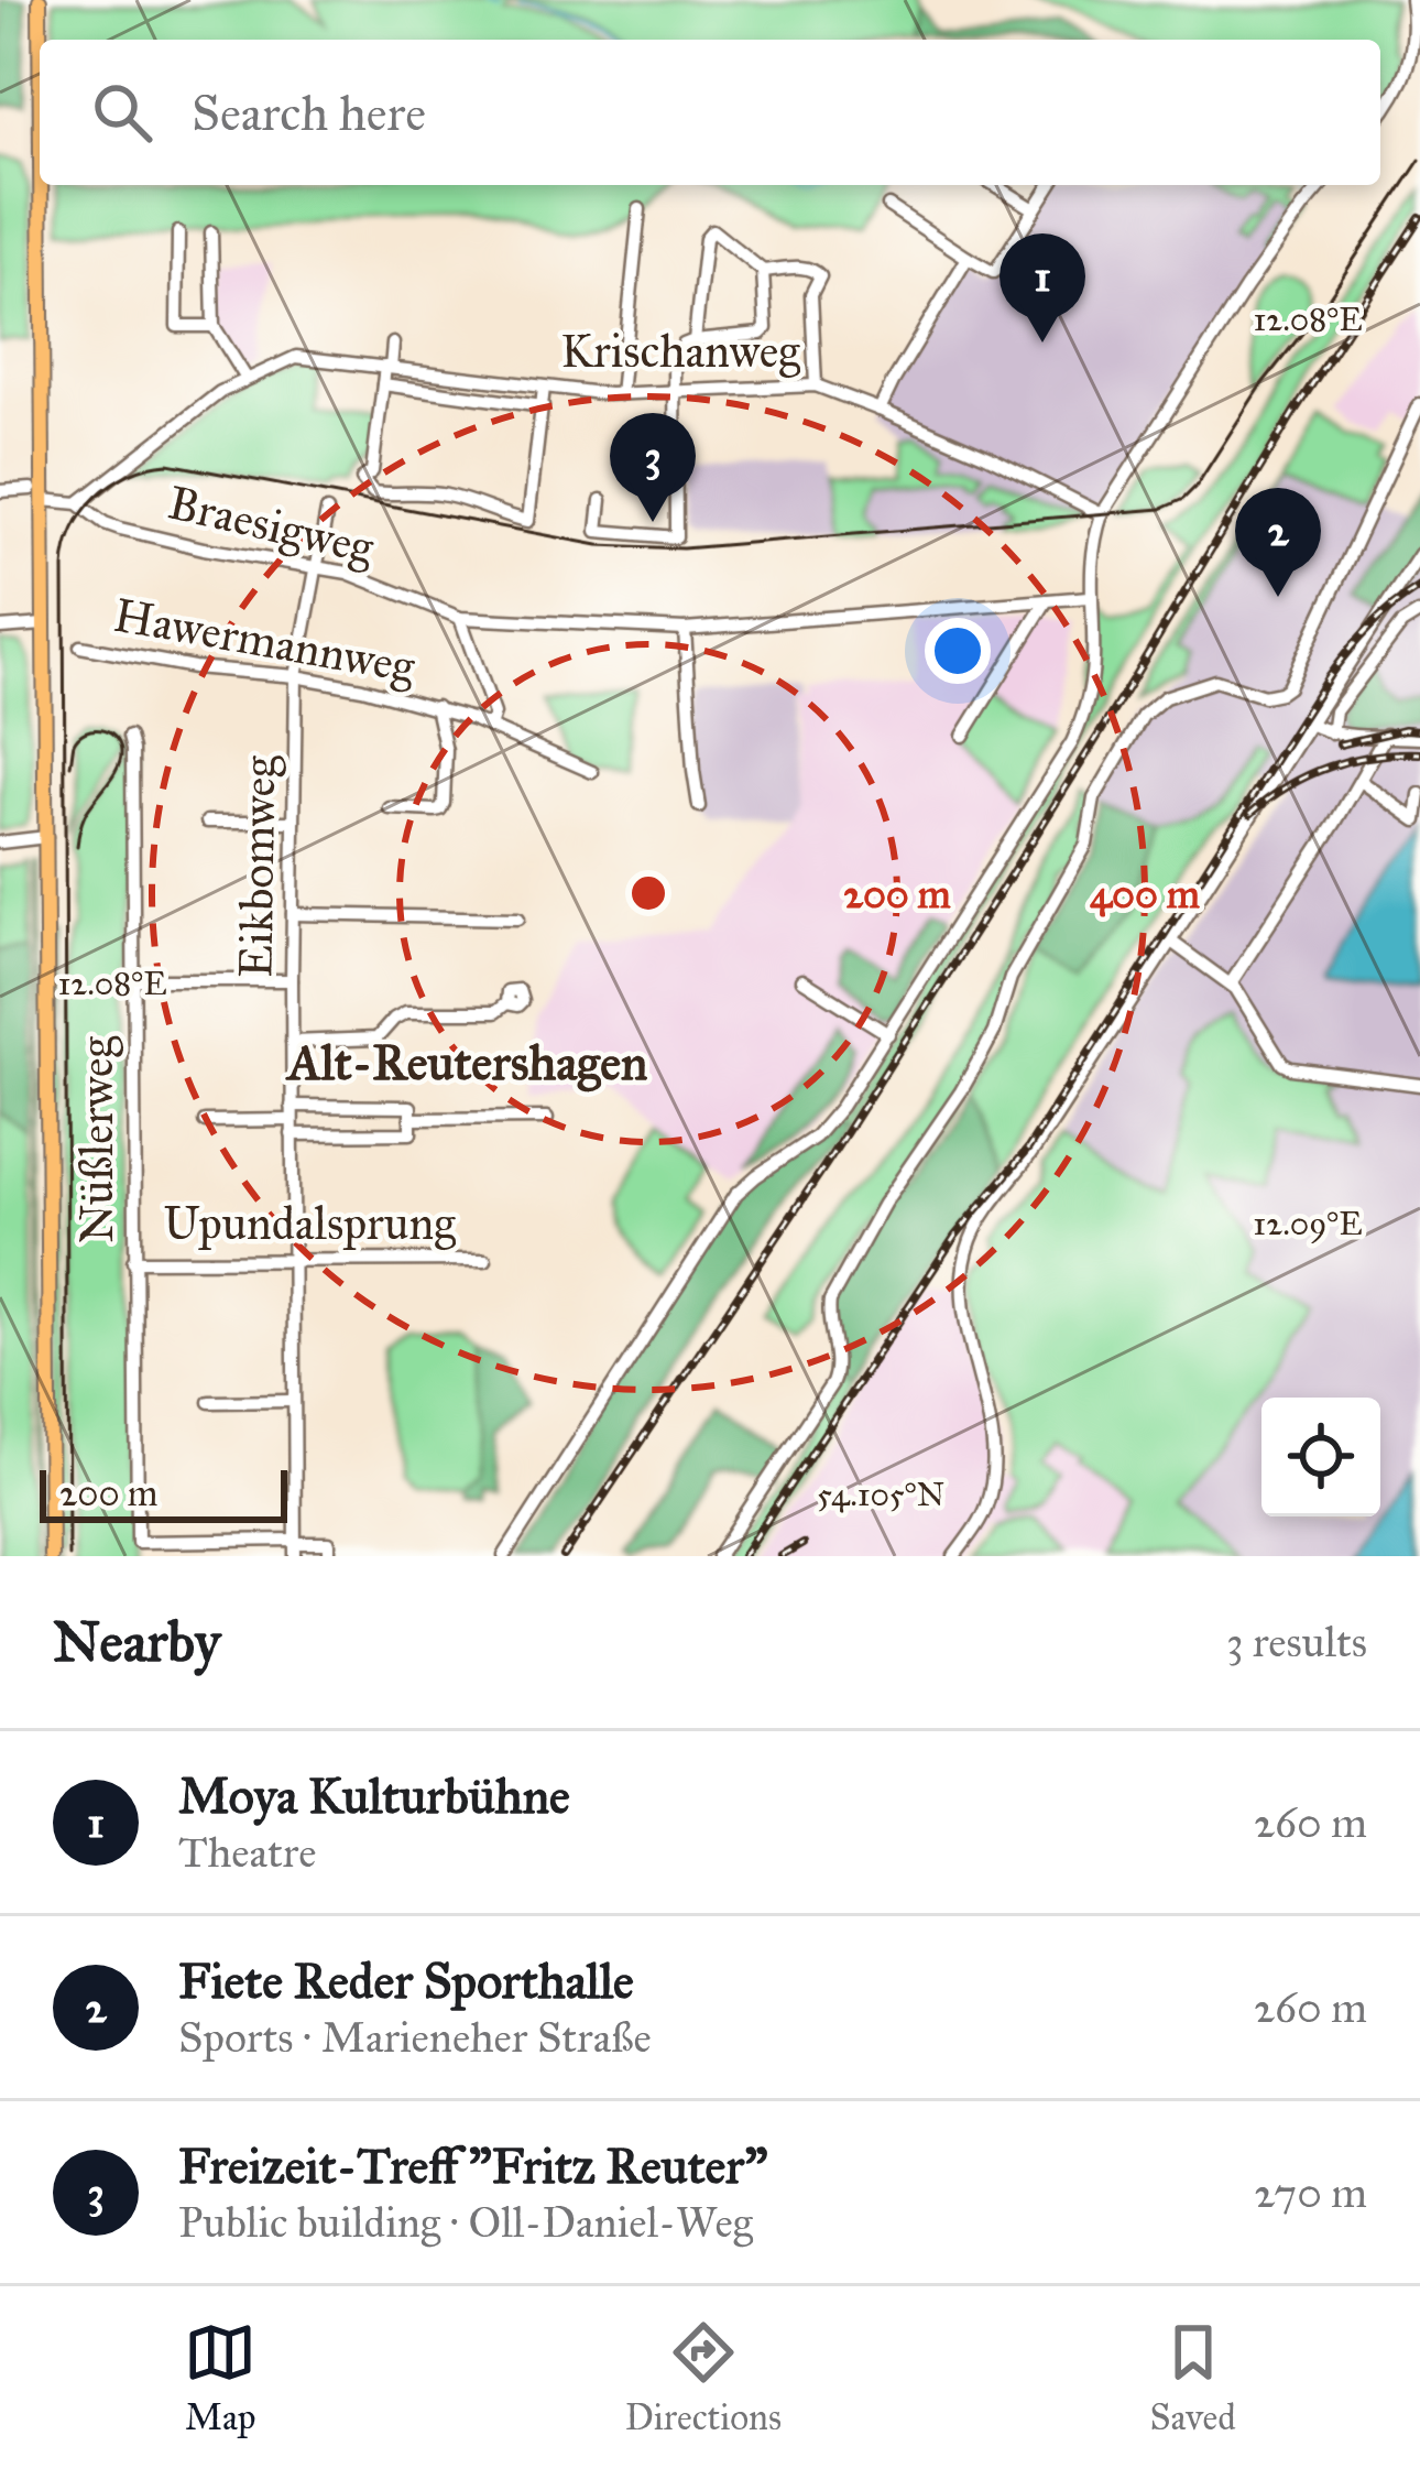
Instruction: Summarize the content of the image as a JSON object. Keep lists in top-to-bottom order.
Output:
{
  "streets": {
    "street": [
      "Krischanweg",
      "Braesigweg",
      "Hawermannweg",
      "Eikbomweg",
      "Nüßlerweg",
      "Upundalsprung"
    ]
  },
  "crossings": [
    ["Krischanweg", "Braesigweg"],
    ["Braesigweg", "Eikbomweg"],
    ["Hawermannweg", "Eikbomweg"],
    ["Eikbomweg", "Nüßlerweg"],
    ["Eikbomweg", "Upundalsprung"],
    ["Nüßlerweg", "Upundalsprung"]
  ],
  "districts": ["Alt-Reutershagen"],
  "scale_bar": "200 m",
  "page": {
    "search": "Search here",
    "pins": ["1", "3", "2"],
    "scale": "200 m",
    "heading": ["Nearby", "3 results"],
    "list": [
      {
        "mark": "1",
        "name": "Moya Kulturbühne",
        "note": "Theatre",
        "value": "260 m"
      },
      {
        "mark": "2",
        "name": "Fiete Reder Sporthalle",
        "note": "Sports · Marieneher Straße",
        "value": "260 m"
      },
      {
        "mark": "3",
        "name": "Freizeit-Treff \"Fritz Reuter\"",
        "note": "Public building · Oll-Daniel-Weg",
        "value": "270 m"
      }
    ],
    "nav": ["Map", "Directions", "Saved"]
  },
  "coordinates": ["12.08°E", "12.09°E", "54.105°N"],
  "rings": ["200 m", "400 m"]
}
